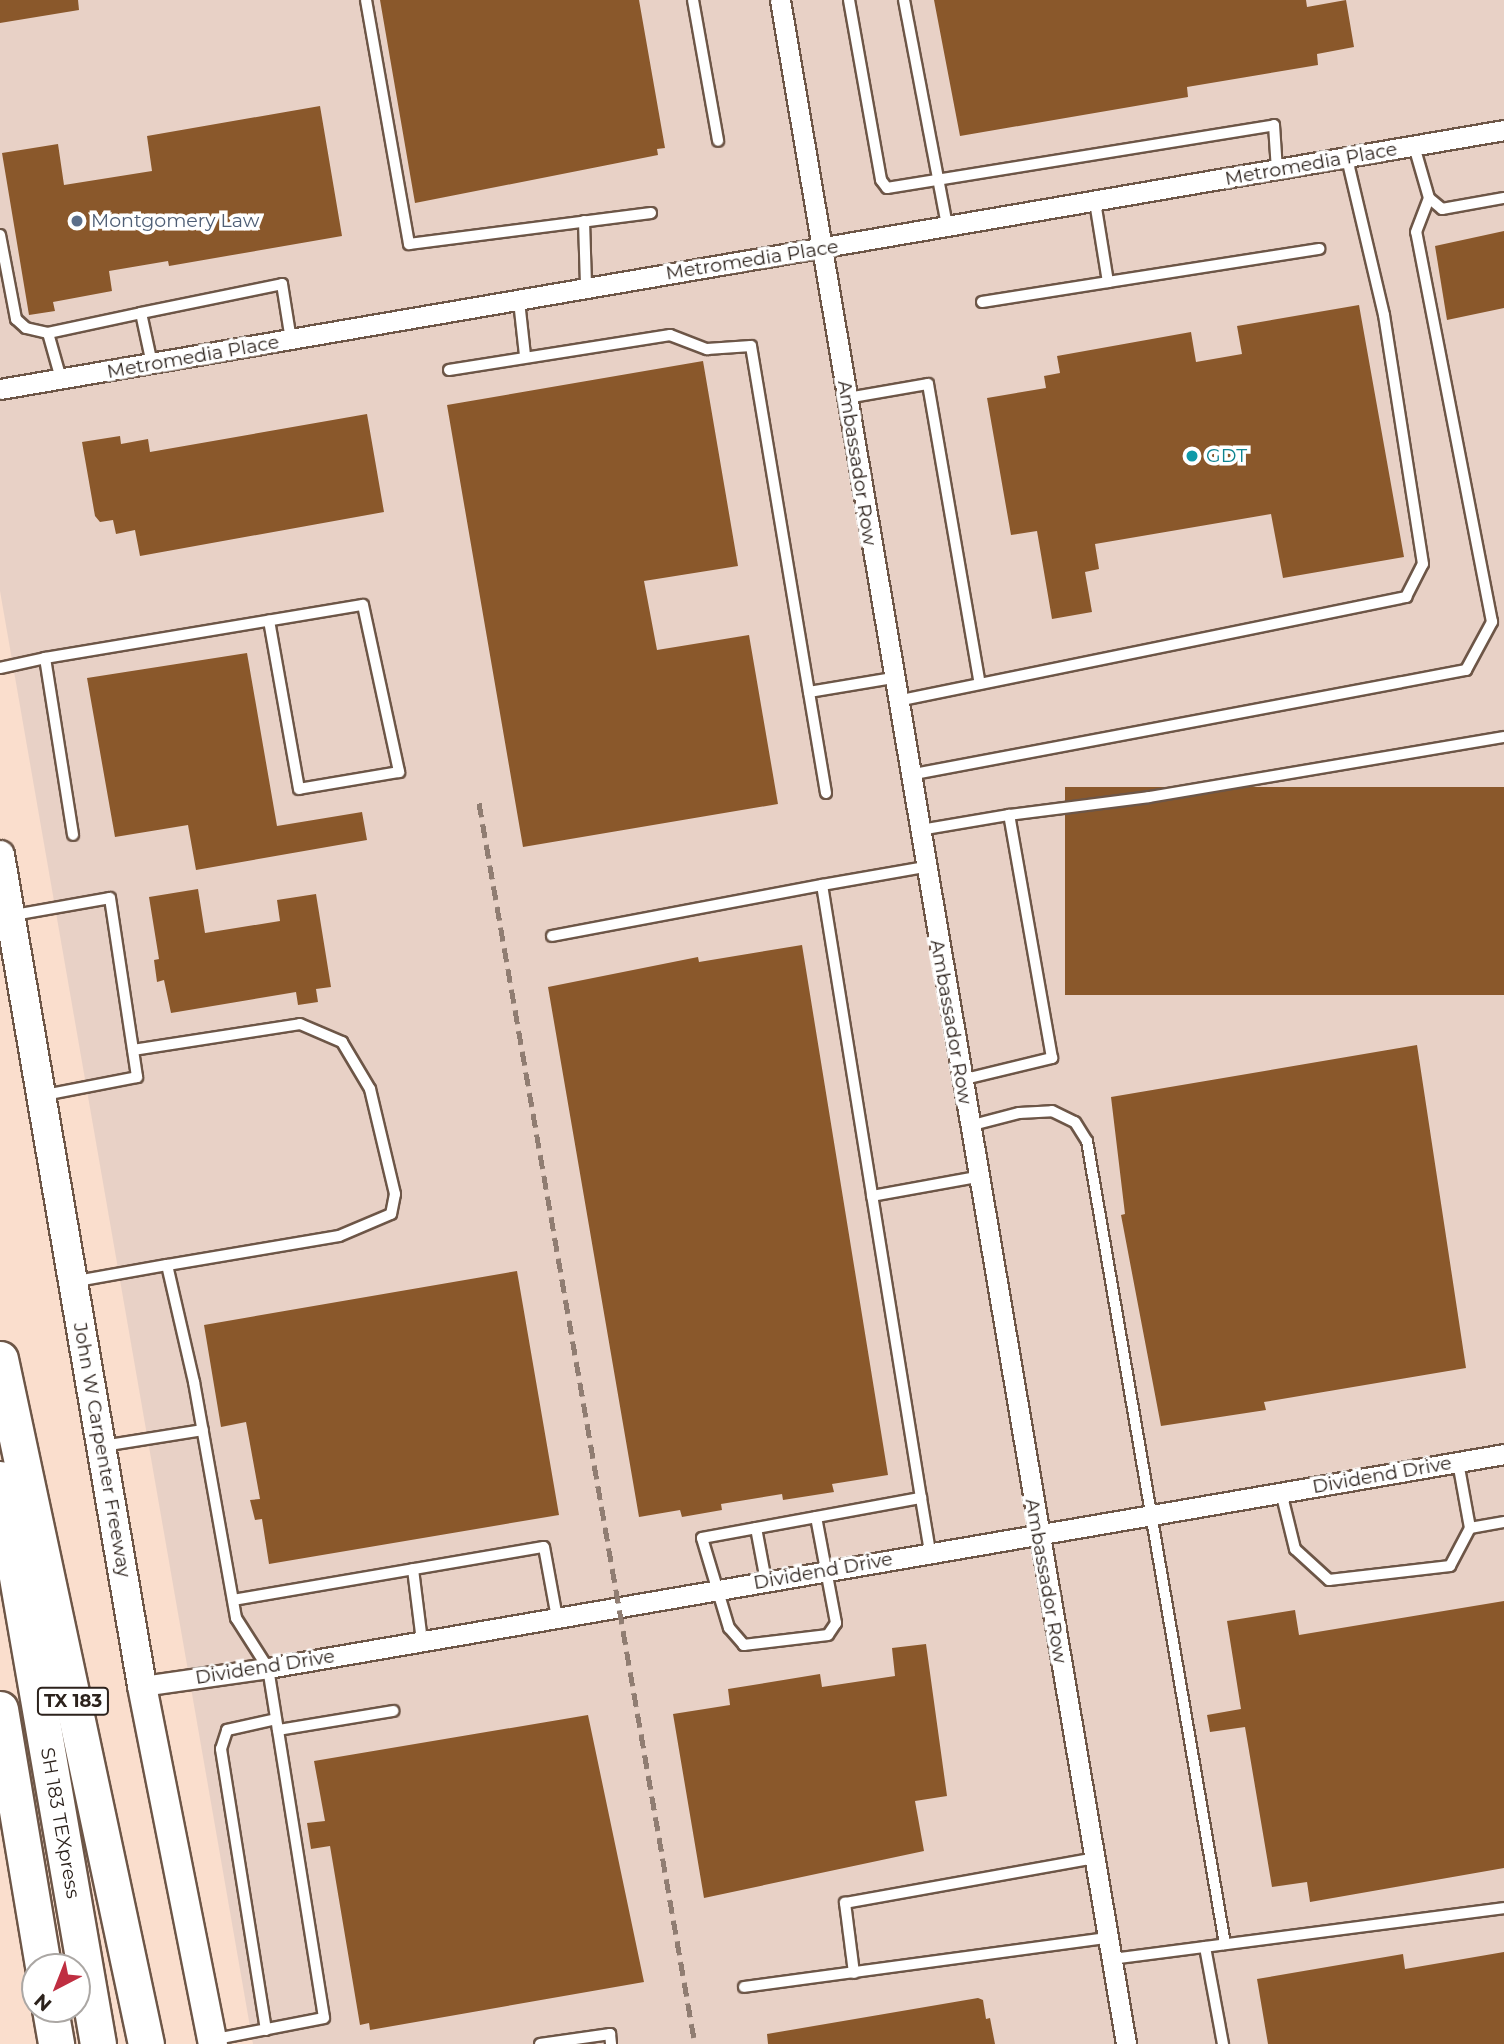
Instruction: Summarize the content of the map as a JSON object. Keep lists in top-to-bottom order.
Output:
{
  "streets": {
    "highway": ["TX 183", "SH 183 TEXpress"],
    "main road": ["John W Carpenter Freeway"],
    "street": ["Metromedia Place", "Ambassador Row", "Dividend Drive"]
  },
  "crossings": [
    ["Metromedia Place", "Ambassador Row"],
    ["Ambassador Row", "Dividend Drive"],
    ["John W Carpenter Freeway", "Dividend Drive"]
  ],
  "places": ["Montgomery Law", "GDT"],
  "north": "bottom left"
}
